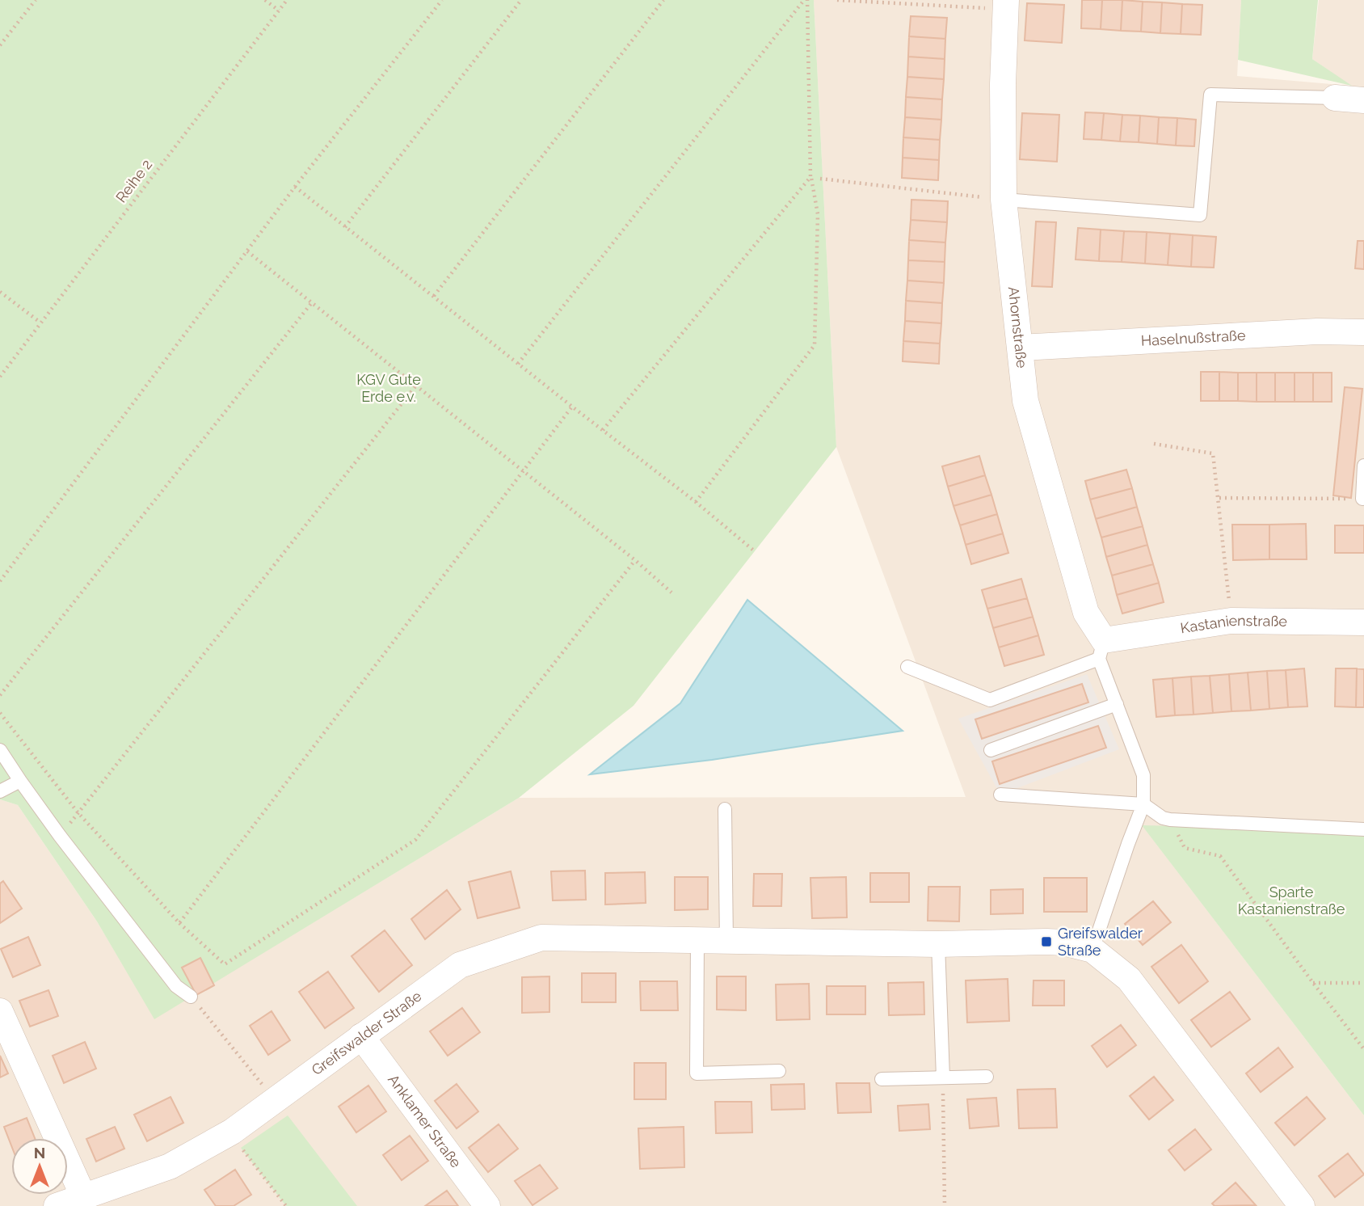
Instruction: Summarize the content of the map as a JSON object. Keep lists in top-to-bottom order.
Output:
{
  "streets": {
    "street": [
      "Ahornstraße",
      "Haselnußstraße",
      "Kastanienstraße",
      "Greifswalder Straße",
      "Anklamer Straße"
    ],
    "path": ["Reihe 2"]
  },
  "crossings": [
    ["Ahornstraße", "Haselnußstraße"],
    ["Ahornstraße", "Kastanienstraße"],
    ["Greifswalder Straße", "Anklamer Straße"]
  ],
  "parks": ["KGV Gute Erde e.v.", "Sparte Kastanienstraße"],
  "places": {
    "transit": ["Greifswalder Straße"]
  },
  "north": "top"
}
